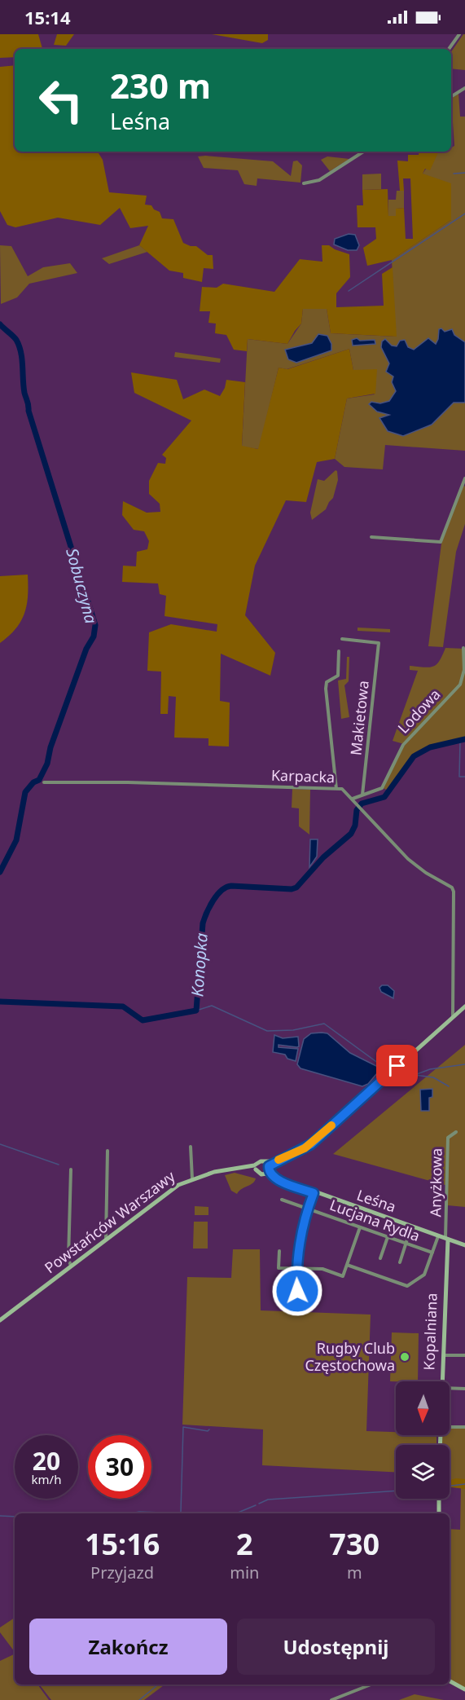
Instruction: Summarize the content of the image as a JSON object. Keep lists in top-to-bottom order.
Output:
{
  "streets": {
    "main road": ["Leśna", "Powstańców Warszawy", "Kopalniana"],
    "street": [
      "Lodowa",
      "Makietowa",
      "Karpacka",
      "Anyżkowa",
      "Lucjana Rydla"
    ]
  },
  "crossings": [
    ["Lodowa", "Makietowa"],
    ["Lodowa", "Karpacka"],
    ["Anyżkowa", "Leśna"],
    ["Anyżkowa", "Kopalniana"],
    ["Leśna", "Powstańców Warszawy"],
    ["Leśna", "Kopalniana"]
  ],
  "water": ["Sobuczyna", "Konopka"],
  "places": ["Rugby Club Częstochowa"],
  "north": "bottom",
  "page": {
    "status": "15:14",
    "turn": ["230 m", "Leśna"],
    "speed": "20 km/h",
    "limit": "30",
    "eta": [
      "15:16",
      "Przyjazd",
      "2",
      "min",
      "730",
      "m"
    ],
    "buttons": ["Zakończ", "Udostępnij"]
  }
}
